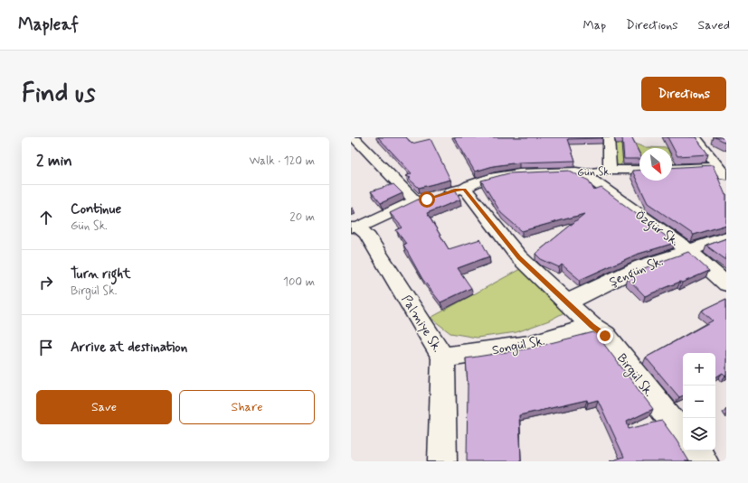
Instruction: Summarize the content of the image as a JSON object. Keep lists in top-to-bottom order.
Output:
{
  "streets": {
    "street": [
      "Gün Sk.",
      "Özgür Sk.",
      "Şengün Sk.",
      "Palmiye Sk.",
      "Songül Sk.",
      "Birgül Sk."
    ]
  },
  "crossings": [
    ["Gün Sk.", "Özgür Sk."],
    ["Gün Sk.", "Palmiye Sk."],
    ["Gün Sk.", "Birgül Sk."],
    ["Özgür Sk.", "Şengün Sk."],
    ["Şengün Sk.", "Birgül Sk."],
    ["Palmiye Sk.", "Songül Sk."],
    ["Songül Sk.", "Birgül Sk."]
  ],
  "north": "bottom right",
  "page": {
    "header": "Mapleaf",
    "nav": ["Map", "Directions", "Saved"],
    "buttons": [
      "Directions",
      ["Save", "Share"]
    ],
    "title": "Find us",
    "heading": ["2 min", "Walk · 120 m"],
    "list": [
      ["Continue", "Gün Sk.", "20 m"],
      ["Turn right", "Birgül Sk.", "100 m"],
      "Arrive at destination"
    ],
    "map_buttons": ["+", "−"]
  }
}
